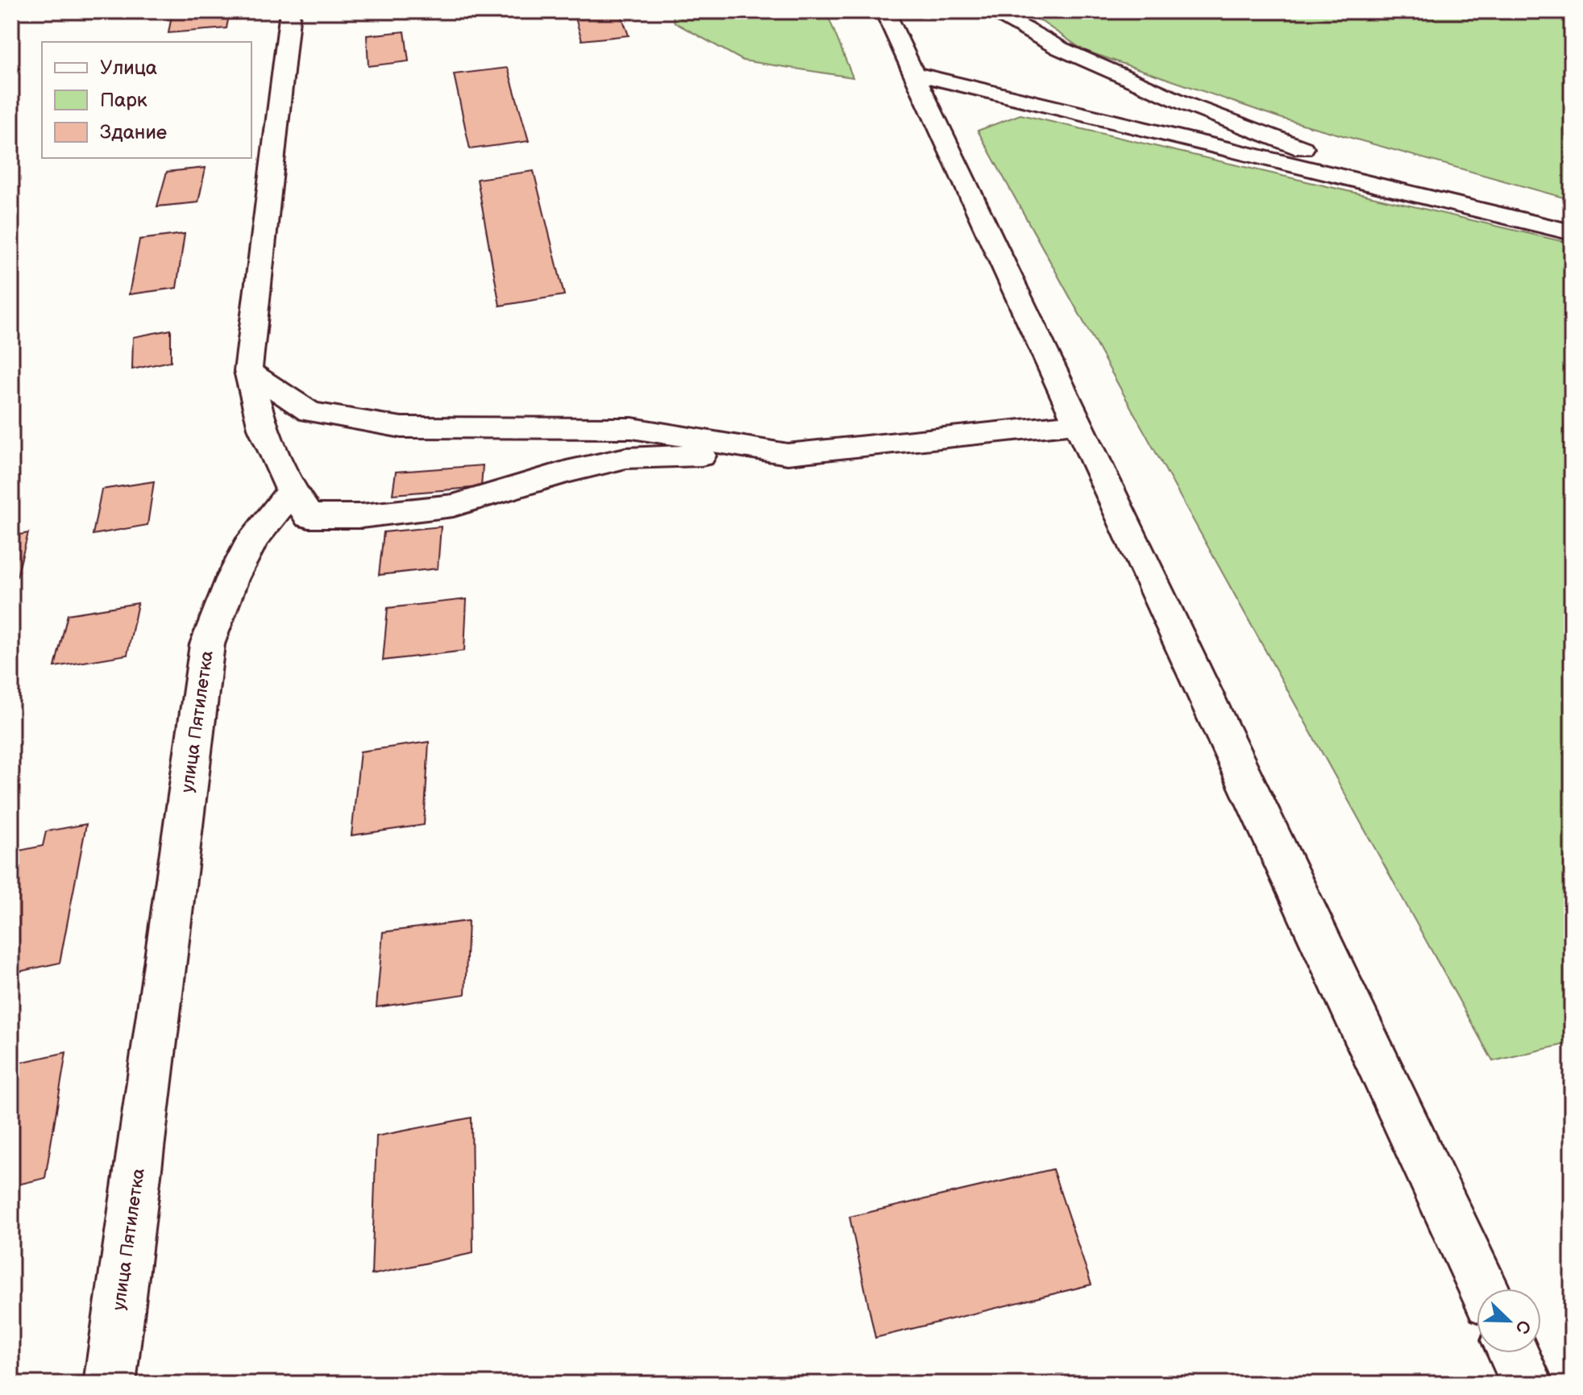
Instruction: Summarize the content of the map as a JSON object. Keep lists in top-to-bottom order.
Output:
{
  "streets": {
    "street": ["улица Пятилетка"]
  },
  "legend": ["Улица", "Парк", "Здание"],
  "north": "bottom right"
}
